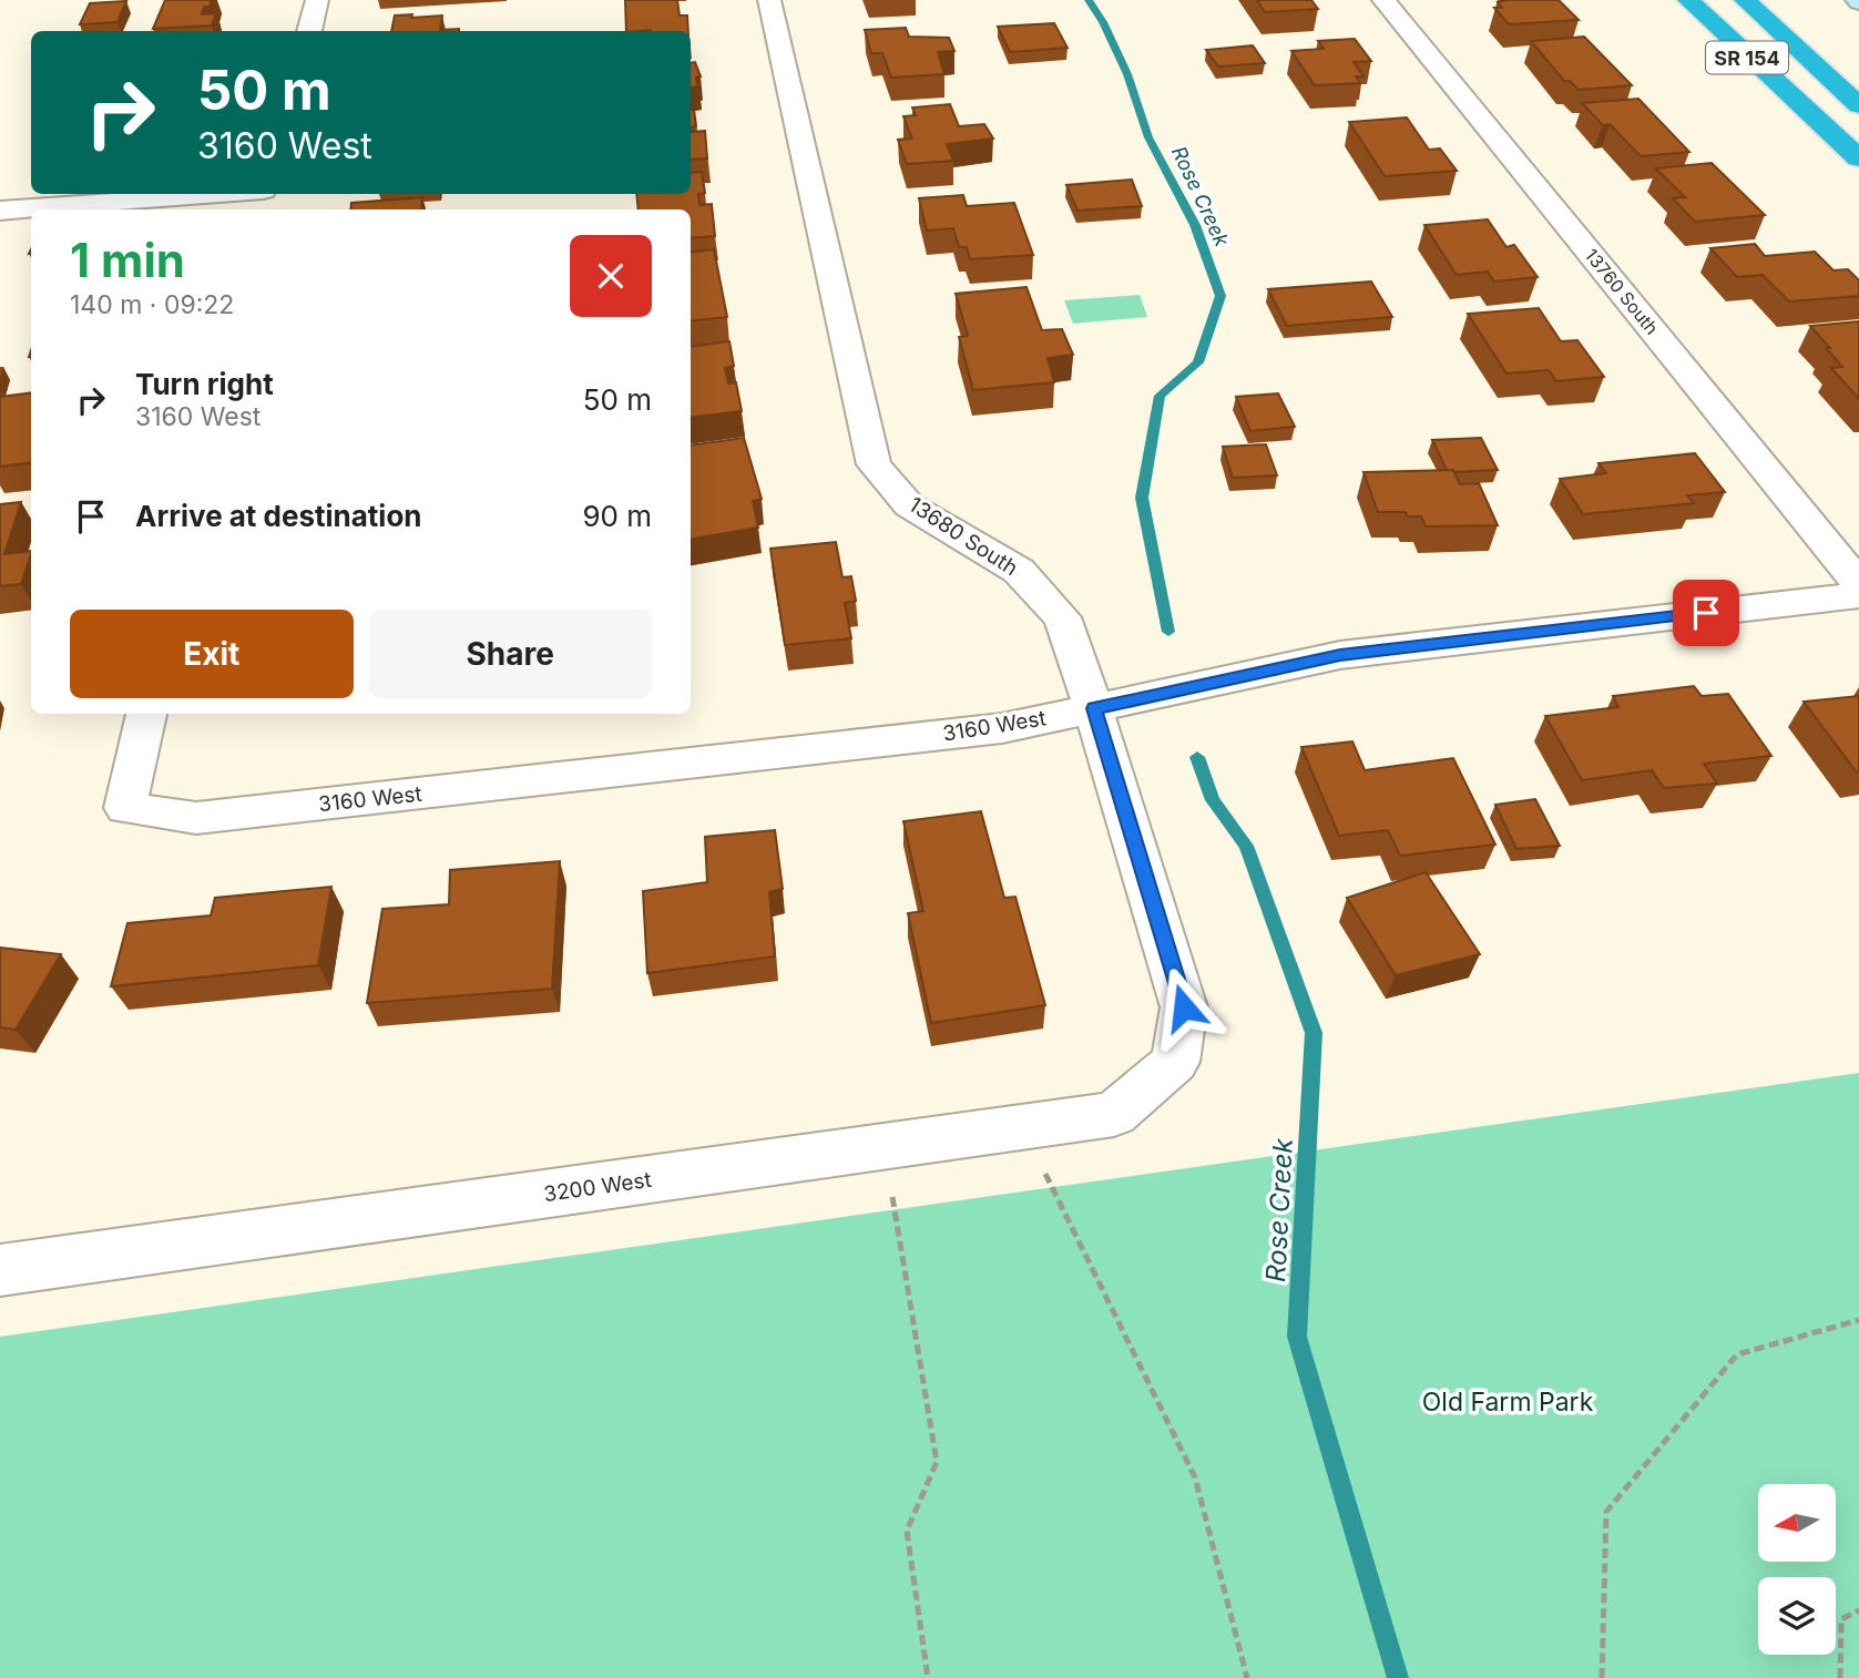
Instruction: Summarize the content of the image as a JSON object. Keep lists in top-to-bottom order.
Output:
{
  "streets": {
    "highway": ["SR 154"],
    "street": [
      "13760 South",
      "13680 South",
      "3160 West",
      "3200 West"
    ]
  },
  "crossings": [
    ["13680 South", "3160 West"],
    ["13680 South", "3200 West"]
  ],
  "water": ["Rose Creek"],
  "parks": ["Old Farm Park"],
  "north": "left",
  "page": {
    "turn": ["50 m", "3160 West"],
    "heading": ["1 min", "140 m · 09:22"],
    "list": [
      {
        "name": "Turn right",
        "note": "3160 West",
        "value": "50 m"
      },
      {
        "name": "Arrive at destination",
        "value": "90 m"
      }
    ],
    "buttons": ["Exit", "Share"]
  }
}
